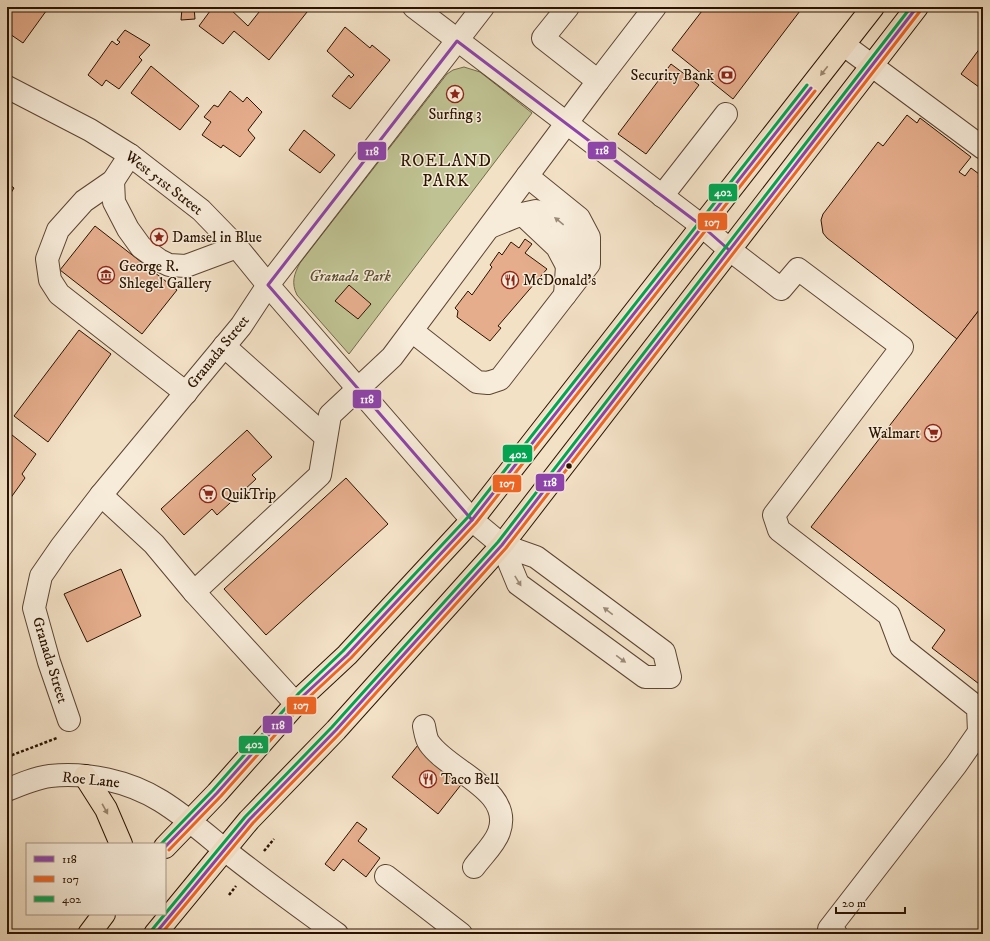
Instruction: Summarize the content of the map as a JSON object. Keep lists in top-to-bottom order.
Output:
{
  "streets": {
    "street": ["West 51st Street", "Granada Street", "Roe Lane"]
  },
  "crossings": [
    ["West 51st Street", "Granada Street"]
  ],
  "districts": ["ROELAND PARK"],
  "parks": ["Granada Park"],
  "places": {
    "bank": ["Security Bank"],
    "place": ["Surfing 3", "Damsel in Blue"],
    "museum": ["George R. Shlegel Gallery"],
    "restaurant": ["McDonald's", "Taco Bell"],
    "supermarket": ["Walmart", "QuikTrip"]
  },
  "lines": ["transit line 118", "transit line 402", "transit line 107"],
  "legend": ["118", "107", "402"],
  "scale_bar": "20 m"
}
